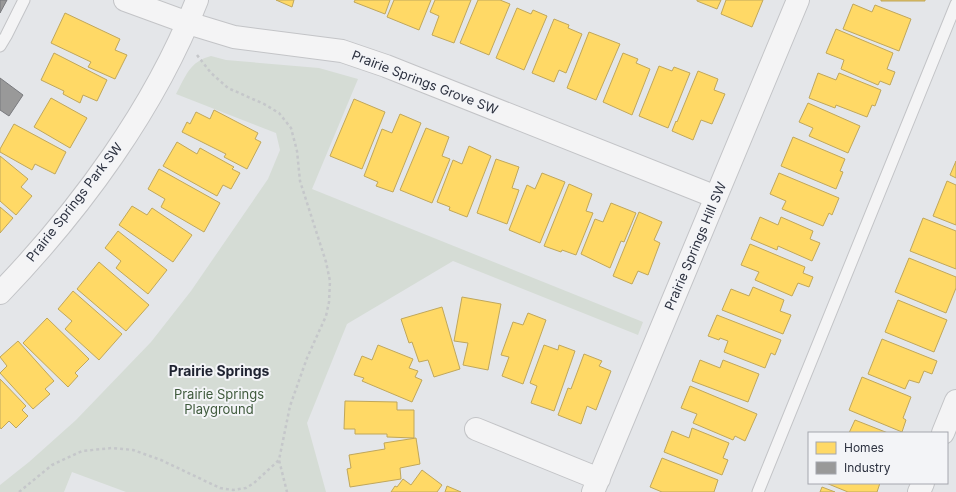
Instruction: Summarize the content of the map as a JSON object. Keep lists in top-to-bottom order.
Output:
{
  "streets": {
    "street": ["Prairie Springs Grove SW", "Prairie Springs Park SW", "Prairie Springs Hill SW"]
  },
  "crossings": [
    ["Prairie Springs Grove SW", "Prairie Springs Park SW"],
    ["Prairie Springs Grove SW", "Prairie Springs Hill SW"]
  ],
  "districts": ["Prairie Springs"],
  "parks": ["Prairie Springs Playground"],
  "legend": ["Homes", "Industry"]
}
